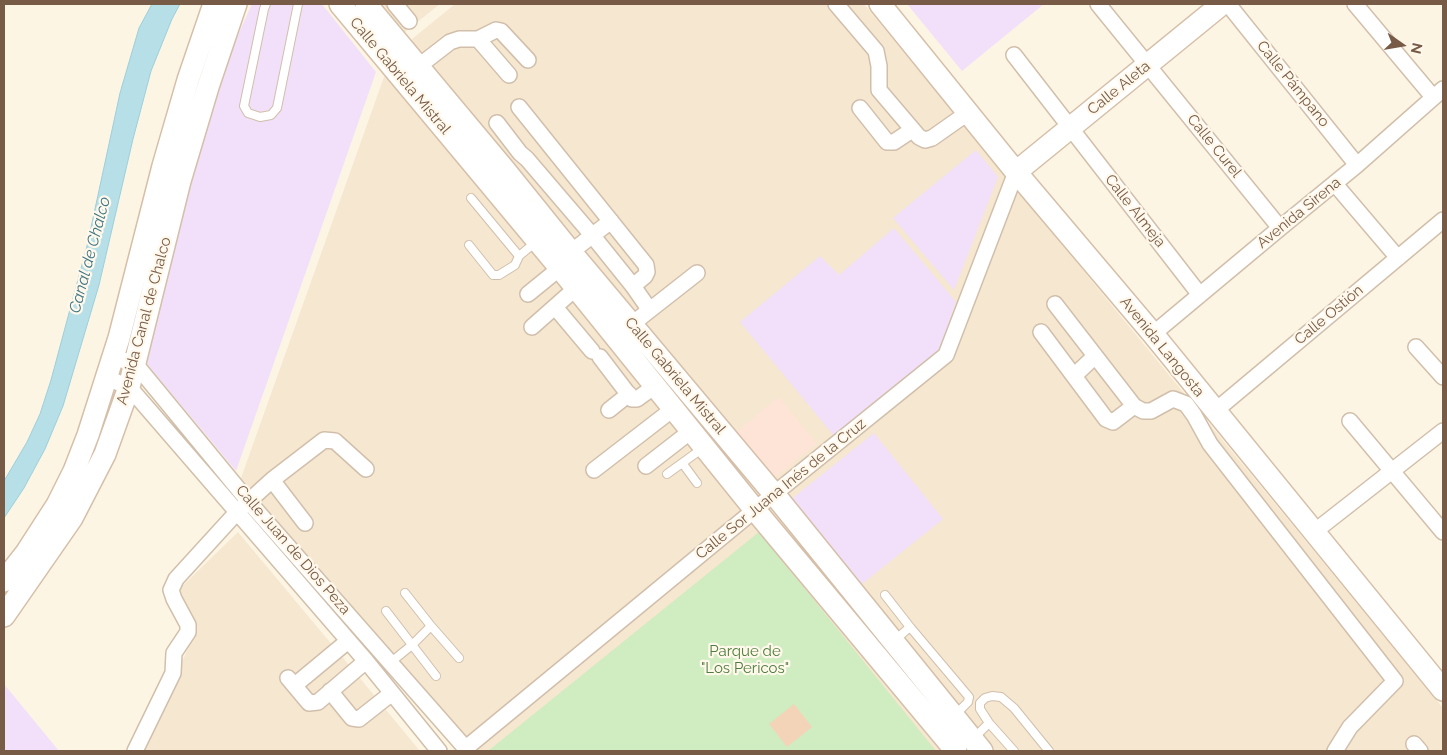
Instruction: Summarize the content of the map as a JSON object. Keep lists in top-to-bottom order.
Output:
{
  "streets": {
    "street": [
      "Calle Gabriela Mistral",
      "Calle Pámpano",
      "Calle Aleta",
      "Calle Curel",
      "Calle Almeja",
      "Avenida Sirena",
      "Calle Ostión",
      "Avenida Canal de Chalco",
      "Avenida Langosta",
      "Calle Sor Juana Inés de la Cruz",
      "Calle Juan de Dios Peza"
    ]
  },
  "crossings": [
    ["Calle Gabriela Mistral", "Calle Sor Juana Inés de la Cruz"],
    ["Calle Pámpano", "Avenida Sirena"],
    ["Calle Aleta", "Calle Curel"],
    ["Calle Aleta", "Calle Almeja"],
    ["Calle Aleta", "Avenida Langosta"],
    ["Calle Aleta", "Calle Sor Juana Inés de la Cruz"],
    ["Calle Curel", "Avenida Sirena"],
    ["Calle Almeja", "Avenida Sirena"],
    ["Avenida Sirena", "Avenida Langosta"],
    ["Calle Ostión", "Avenida Langosta"],
    ["Avenida Canal de Chalco", "Calle Juan de Dios Peza"],
    ["Avenida Langosta", "Calle Sor Juana Inés de la Cruz"],
    ["Calle Sor Juana Inés de la Cruz", "Calle Juan de Dios Peza"]
  ],
  "water": ["Canal de Chalco"],
  "parks": ["Parque de \"Los Pericos\""],
  "north": "right"
}
